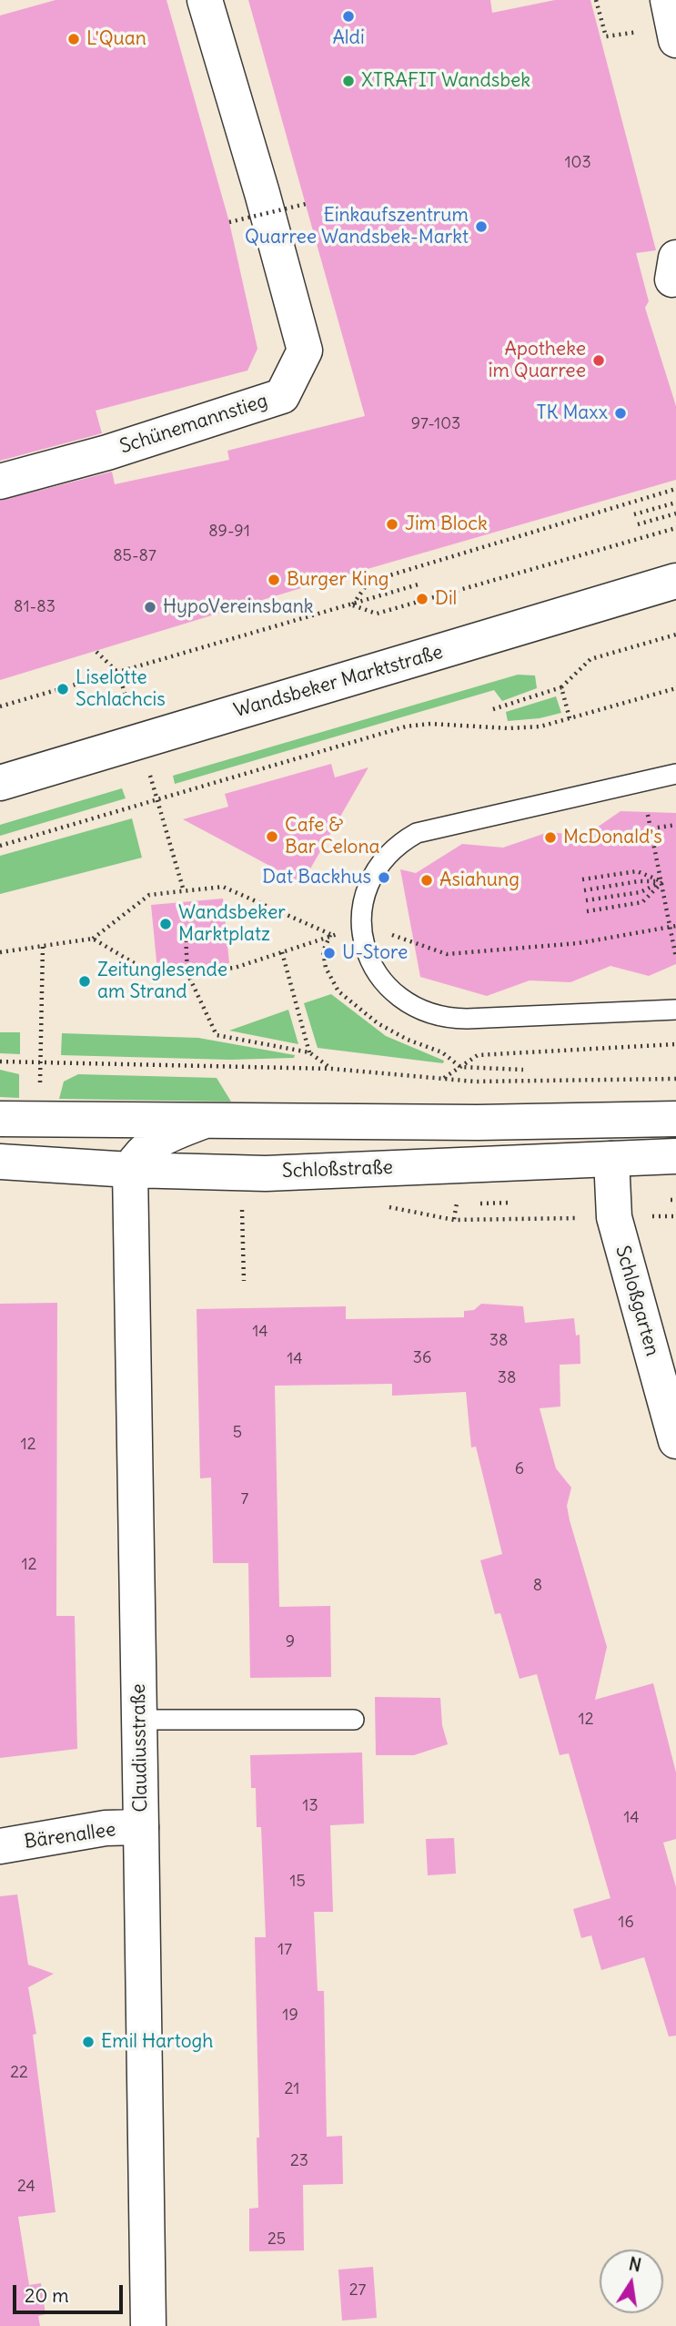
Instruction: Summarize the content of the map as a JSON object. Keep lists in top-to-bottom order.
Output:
{
  "streets": {
    "street": [
      "Schünemannstieg",
      "Wandsbeker Marktstraße",
      "Schloßstraße",
      "Schloßgarten",
      "Claudiusstraße",
      "Bärenallee"
    ]
  },
  "crossings": [
    ["Schloßstraße", "Schloßgarten"],
    ["Schloßstraße", "Claudiusstraße"],
    ["Claudiusstraße", "Bärenallee"]
  ],
  "places": [
    "Aldi",
    "L'Quan",
    "XTRAFIT Wandsbek",
    "Einkaufszentrum Quarree Wandsbek-Markt",
    "Apotheke im Quarree",
    "TK Maxx",
    "Jim Block",
    "Burger King",
    "Dil",
    "HypoVereinsbank",
    "Liselotte Schlachcis",
    "Cafe & Bar Celona",
    "McDonald's",
    "Dat Backhus",
    "Asiahung",
    "Wandsbeker Marktplatz",
    "U-Store",
    "Zeitunglesende am Strand",
    "Emil Hartogh"
  ],
  "house_numbers": [
    "103",
    "97-103",
    "89-91",
    "85-87",
    "81-83",
    "14",
    "38",
    "36",
    "14",
    "38",
    "5",
    "12",
    "6",
    "7",
    "12",
    "8",
    "9",
    "12",
    "13",
    "14",
    "15",
    "16",
    "17",
    "19",
    "22",
    "21",
    "23",
    "24",
    "25",
    "27"
  ],
  "scale_bar": "20 m",
  "north": "top"
}
